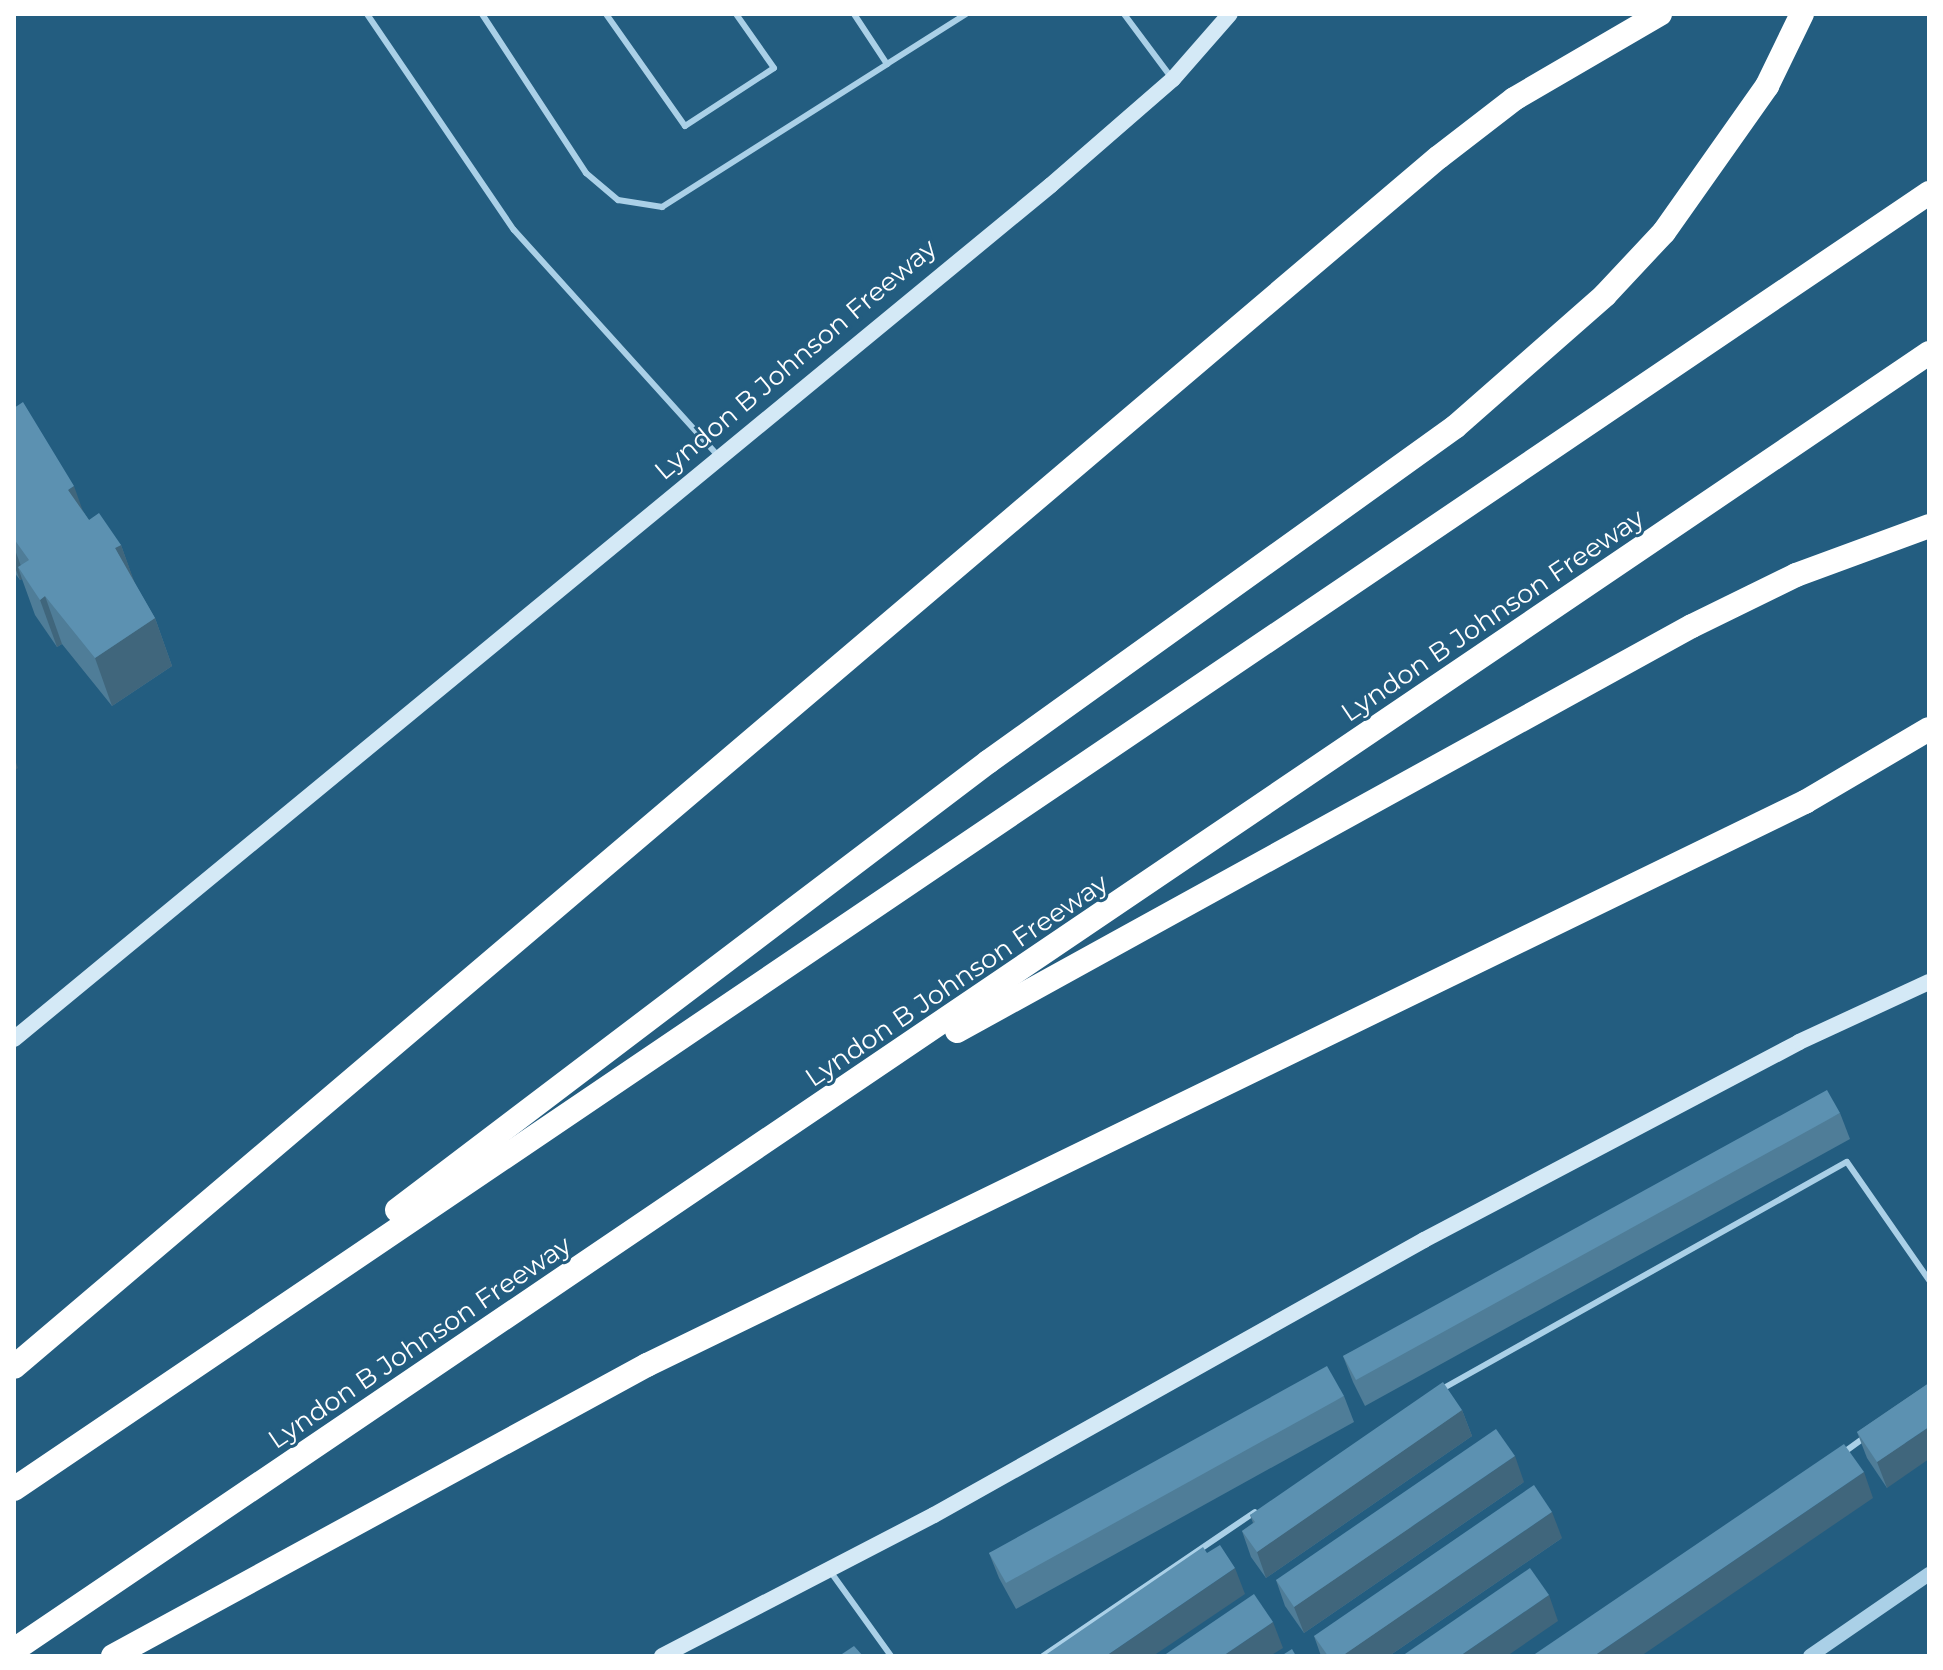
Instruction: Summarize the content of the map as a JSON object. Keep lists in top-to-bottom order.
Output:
{
  "streets": {
    "highway": ["Lyndon B Johnson Freeway"]
  }
}
